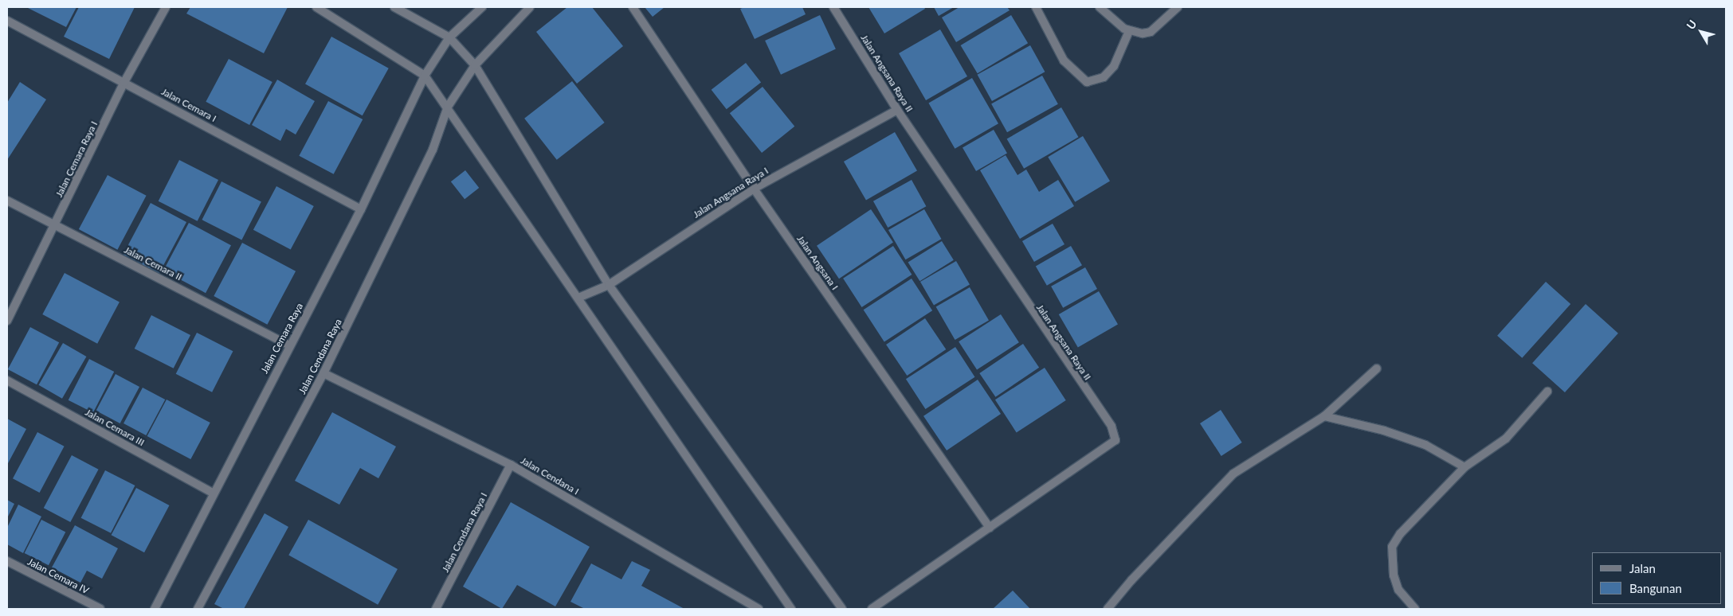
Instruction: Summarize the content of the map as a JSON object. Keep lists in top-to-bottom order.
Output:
{
  "streets": {
    "street": [
      "Jalan Angsana Raya II",
      "Jalan Cemara I",
      "Jalan Cemara Raya I",
      "Jalan Angsana Raya I",
      "Jalan Angsana I",
      "Jalan Cemara II",
      "Jalan Cemara Raya",
      "Jalan Cendana Raya",
      "Jalan Cemara III",
      "Jalan Cendana I",
      "Jalan Cendana Raya I",
      "Jalan Cemara IV"
    ]
  },
  "crossings": [
    ["Jalan Angsana Raya II", "Jalan Angsana Raya I"],
    ["Jalan Angsana Raya II", "Jalan Angsana I"],
    ["Jalan Cemara I", "Jalan Cemara Raya I"],
    ["Jalan Cemara I", "Jalan Cemara Raya"],
    ["Jalan Cemara Raya I", "Jalan Cemara II"],
    ["Jalan Angsana Raya I", "Jalan Angsana I"],
    ["Jalan Cemara II", "Jalan Cemara Raya"],
    ["Jalan Cemara Raya", "Jalan Cemara III"],
    ["Jalan Cendana Raya", "Jalan Cendana I"],
    ["Jalan Cendana I", "Jalan Cendana Raya I"]
  ],
  "legend": ["Jalan", "Bangunan"],
  "north": "top left"
}
